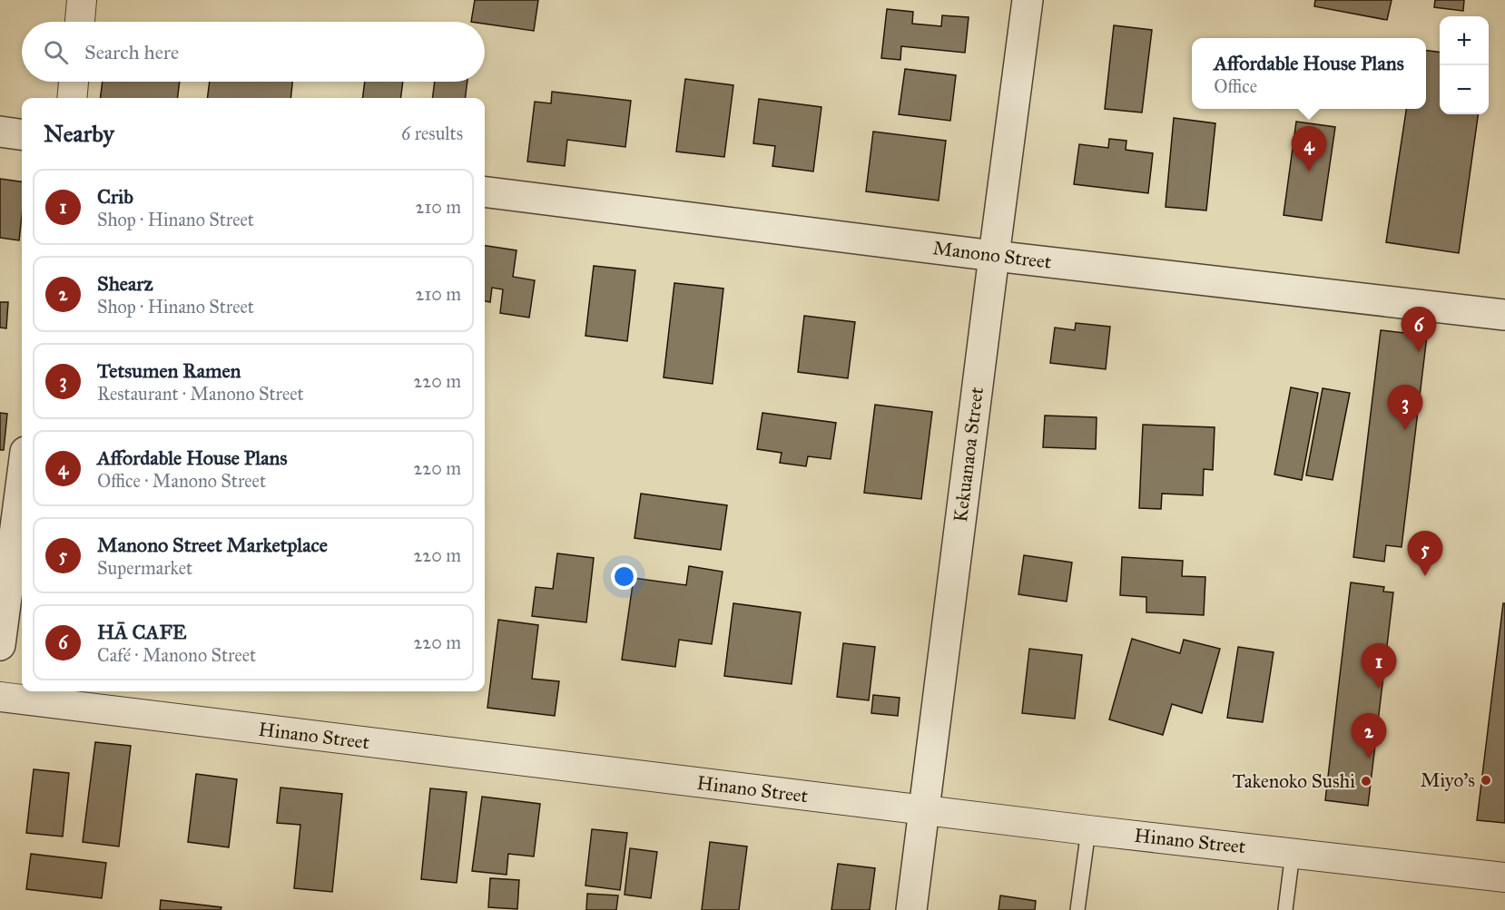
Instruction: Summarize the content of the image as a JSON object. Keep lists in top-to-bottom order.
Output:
{
  "streets": {
    "street": ["Manono Street", "Kekuanaoa Street", "Hinano Street"]
  },
  "crossings": [
    ["Manono Street", "Kekuanaoa Street"],
    ["Kekuanaoa Street", "Hinano Street"]
  ],
  "places": ["Miyo’s", "Takenoko Sushi"],
  "page": {
    "map_buttons": ["+", "−"],
    "search": "Search here",
    "popup": ["Affordable House Plans", "Office"],
    "heading": ["Nearby", "6 results"],
    "pins": [
      "4",
      "6",
      "3",
      "5",
      "1",
      "2"
    ],
    "list": [
      {
        "mark": "1",
        "name": "Crib",
        "note": "Shop · Hinano Street",
        "value": "210 m"
      },
      {
        "mark": "2",
        "name": "Shearz",
        "note": "Shop · Hinano Street",
        "value": "210 m"
      },
      {
        "mark": "3",
        "name": "Tetsumen Ramen",
        "note": "Restaurant · Manono Street",
        "value": "220 m"
      },
      {
        "mark": "4",
        "name": "Affordable House Plans",
        "note": "Office · Manono Street",
        "value": "220 m"
      },
      {
        "mark": "5",
        "name": "Manono Street Marketplace",
        "note": "Supermarket",
        "value": "220 m"
      },
      {
        "mark": "6",
        "name": "HĀ CAFE",
        "note": "Café · Manono Street",
        "value": "220 m"
      }
    ]
  }
}
